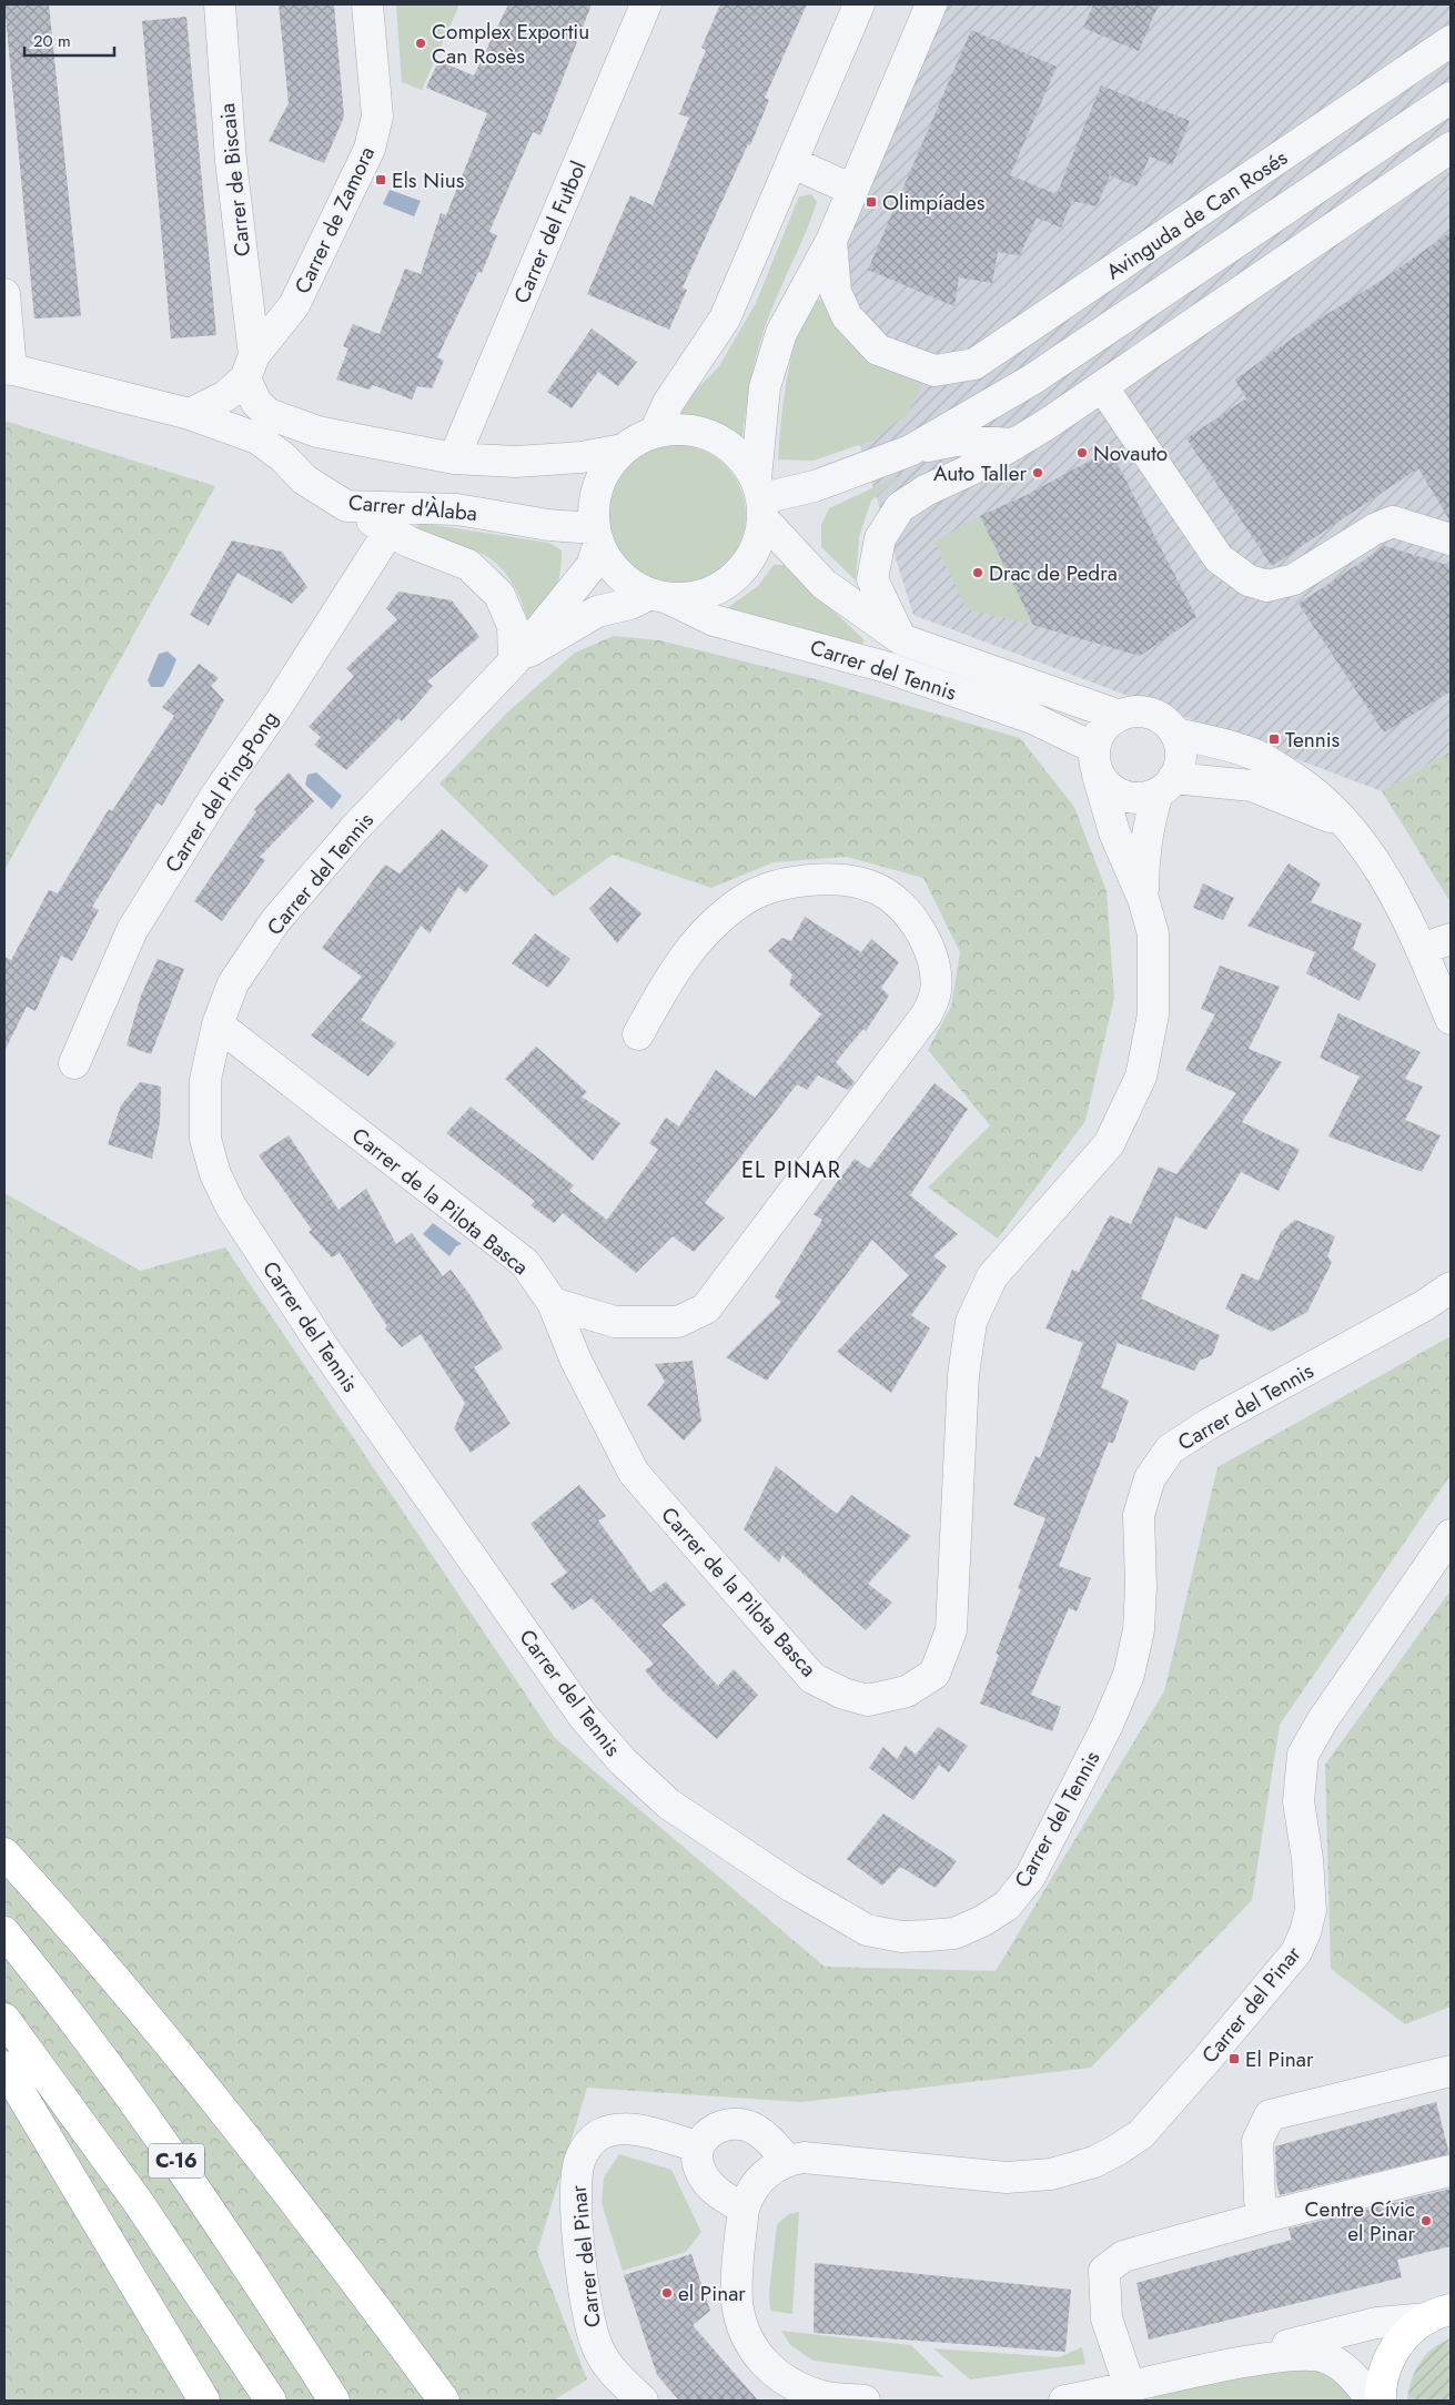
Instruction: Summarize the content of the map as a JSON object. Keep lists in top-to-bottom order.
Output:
{
  "streets": {
    "main road": ["C-16"],
    "street": [
      "Carrer de Biscaia",
      "Avinguda de Can Rosés",
      "Carrer de Zamora",
      "Carrer del Futbol",
      "Carrer d'Àlaba",
      "Carrer del Tennis",
      "Carrer del Ping-Pong",
      "Carrer de la Pilota Basca",
      "Carrer del Pinar"
    ]
  },
  "crossings": [
    ["Carrer de Biscaia", "Carrer de Zamora"],
    ["Carrer d'Àlaba", "Carrer del Tennis"],
    ["Carrer del Tennis", "Carrer de la Pilota Basca"]
  ],
  "districts": ["EL PINAR"],
  "places": {
    "other": [
      "Complex Exportiu Can Rosès",
      "Novauto",
      "Auto Taller",
      "Drac de Pedra",
      "Centre Cívic el Pinar",
      "el Pinar"
    ],
    "transit": [
      "Els Nius",
      "Olimpíades",
      "Tennis",
      "El Pinar"
    ]
  },
  "scale_bar": "20 m"
}
